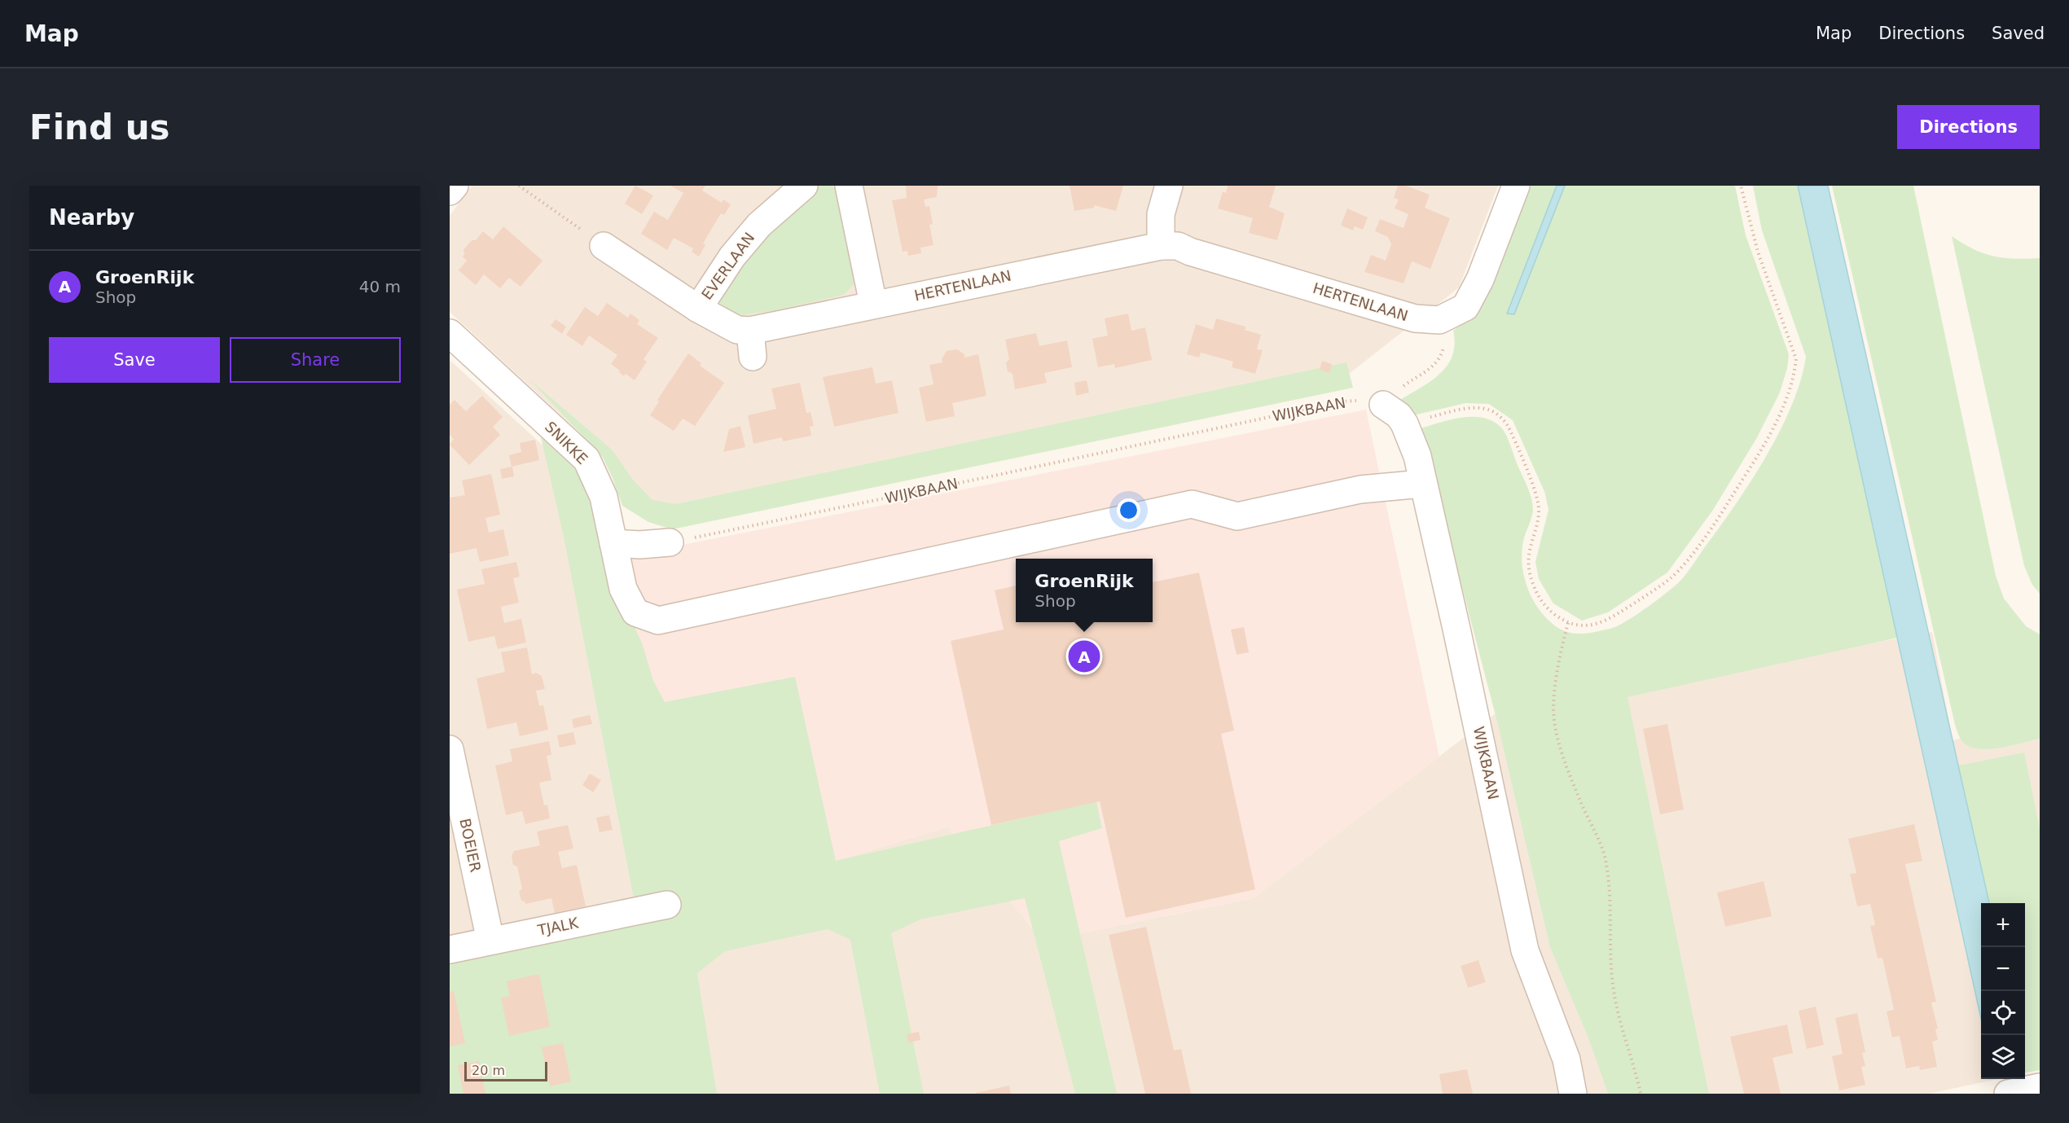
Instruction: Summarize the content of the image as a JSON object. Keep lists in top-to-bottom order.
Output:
{
  "streets": {
    "street": [
      "EVERLAAN",
      "HERTENLAAN",
      "WIJKBAAN",
      "SNIKKE",
      "BOEIER",
      "TJALK"
    ]
  },
  "crossings": [
    ["EVERLAAN", "HERTENLAAN"],
    ["WIJKBAAN", "SNIKKE"],
    ["BOEIER", "TJALK"]
  ],
  "scale_bar": "20 m",
  "page": {
    "header": "Map",
    "nav": ["Map", "Directions", "Saved"],
    "buttons": [
      "Directions",
      ["Save", "Share"]
    ],
    "title": "Find us",
    "heading": "Nearby",
    "list": [
      {
        "mark": "A",
        "name": "GroenRijk",
        "note": "Shop",
        "value": "40 m"
      }
    ],
    "popup": ["GroenRijk", "Shop"],
    "pins": "A",
    "map_buttons": ["+", "−"],
    "scale": "20 m"
  }
}
